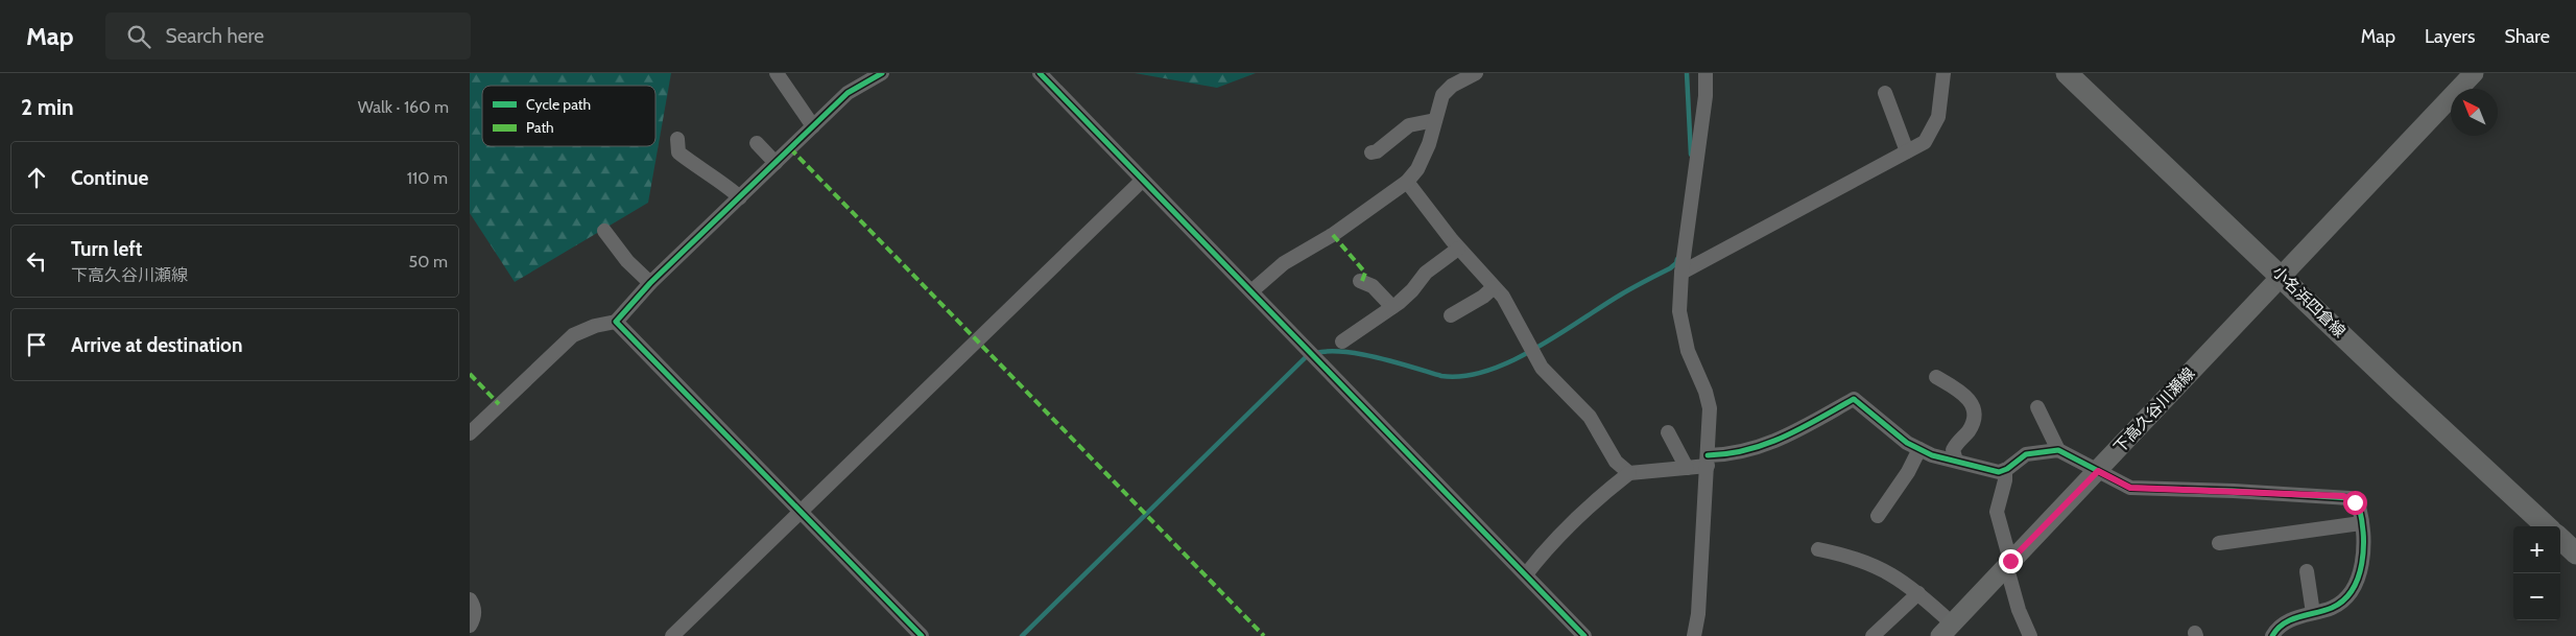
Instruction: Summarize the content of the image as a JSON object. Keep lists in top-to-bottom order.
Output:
{
  "streets": {
    "main road": ["小名浜四倉線", "下高久谷川瀬線"]
  },
  "crossings": [
    ["小名浜四倉線", "下高久谷川瀬線"]
  ],
  "legend": ["Cycle path", "Path"],
  "north": "top left",
  "page": {
    "header": "Map",
    "search": "Search here",
    "nav": ["Map", "Layers", "Share"],
    "heading": ["2 min", "Walk · 160 m"],
    "list": [
      ["Continue", "110 m"],
      ["Turn left", "下高久谷川瀬線", "50 m"],
      "Arrive at destination"
    ],
    "map_buttons": ["+", "−"]
  }
}
